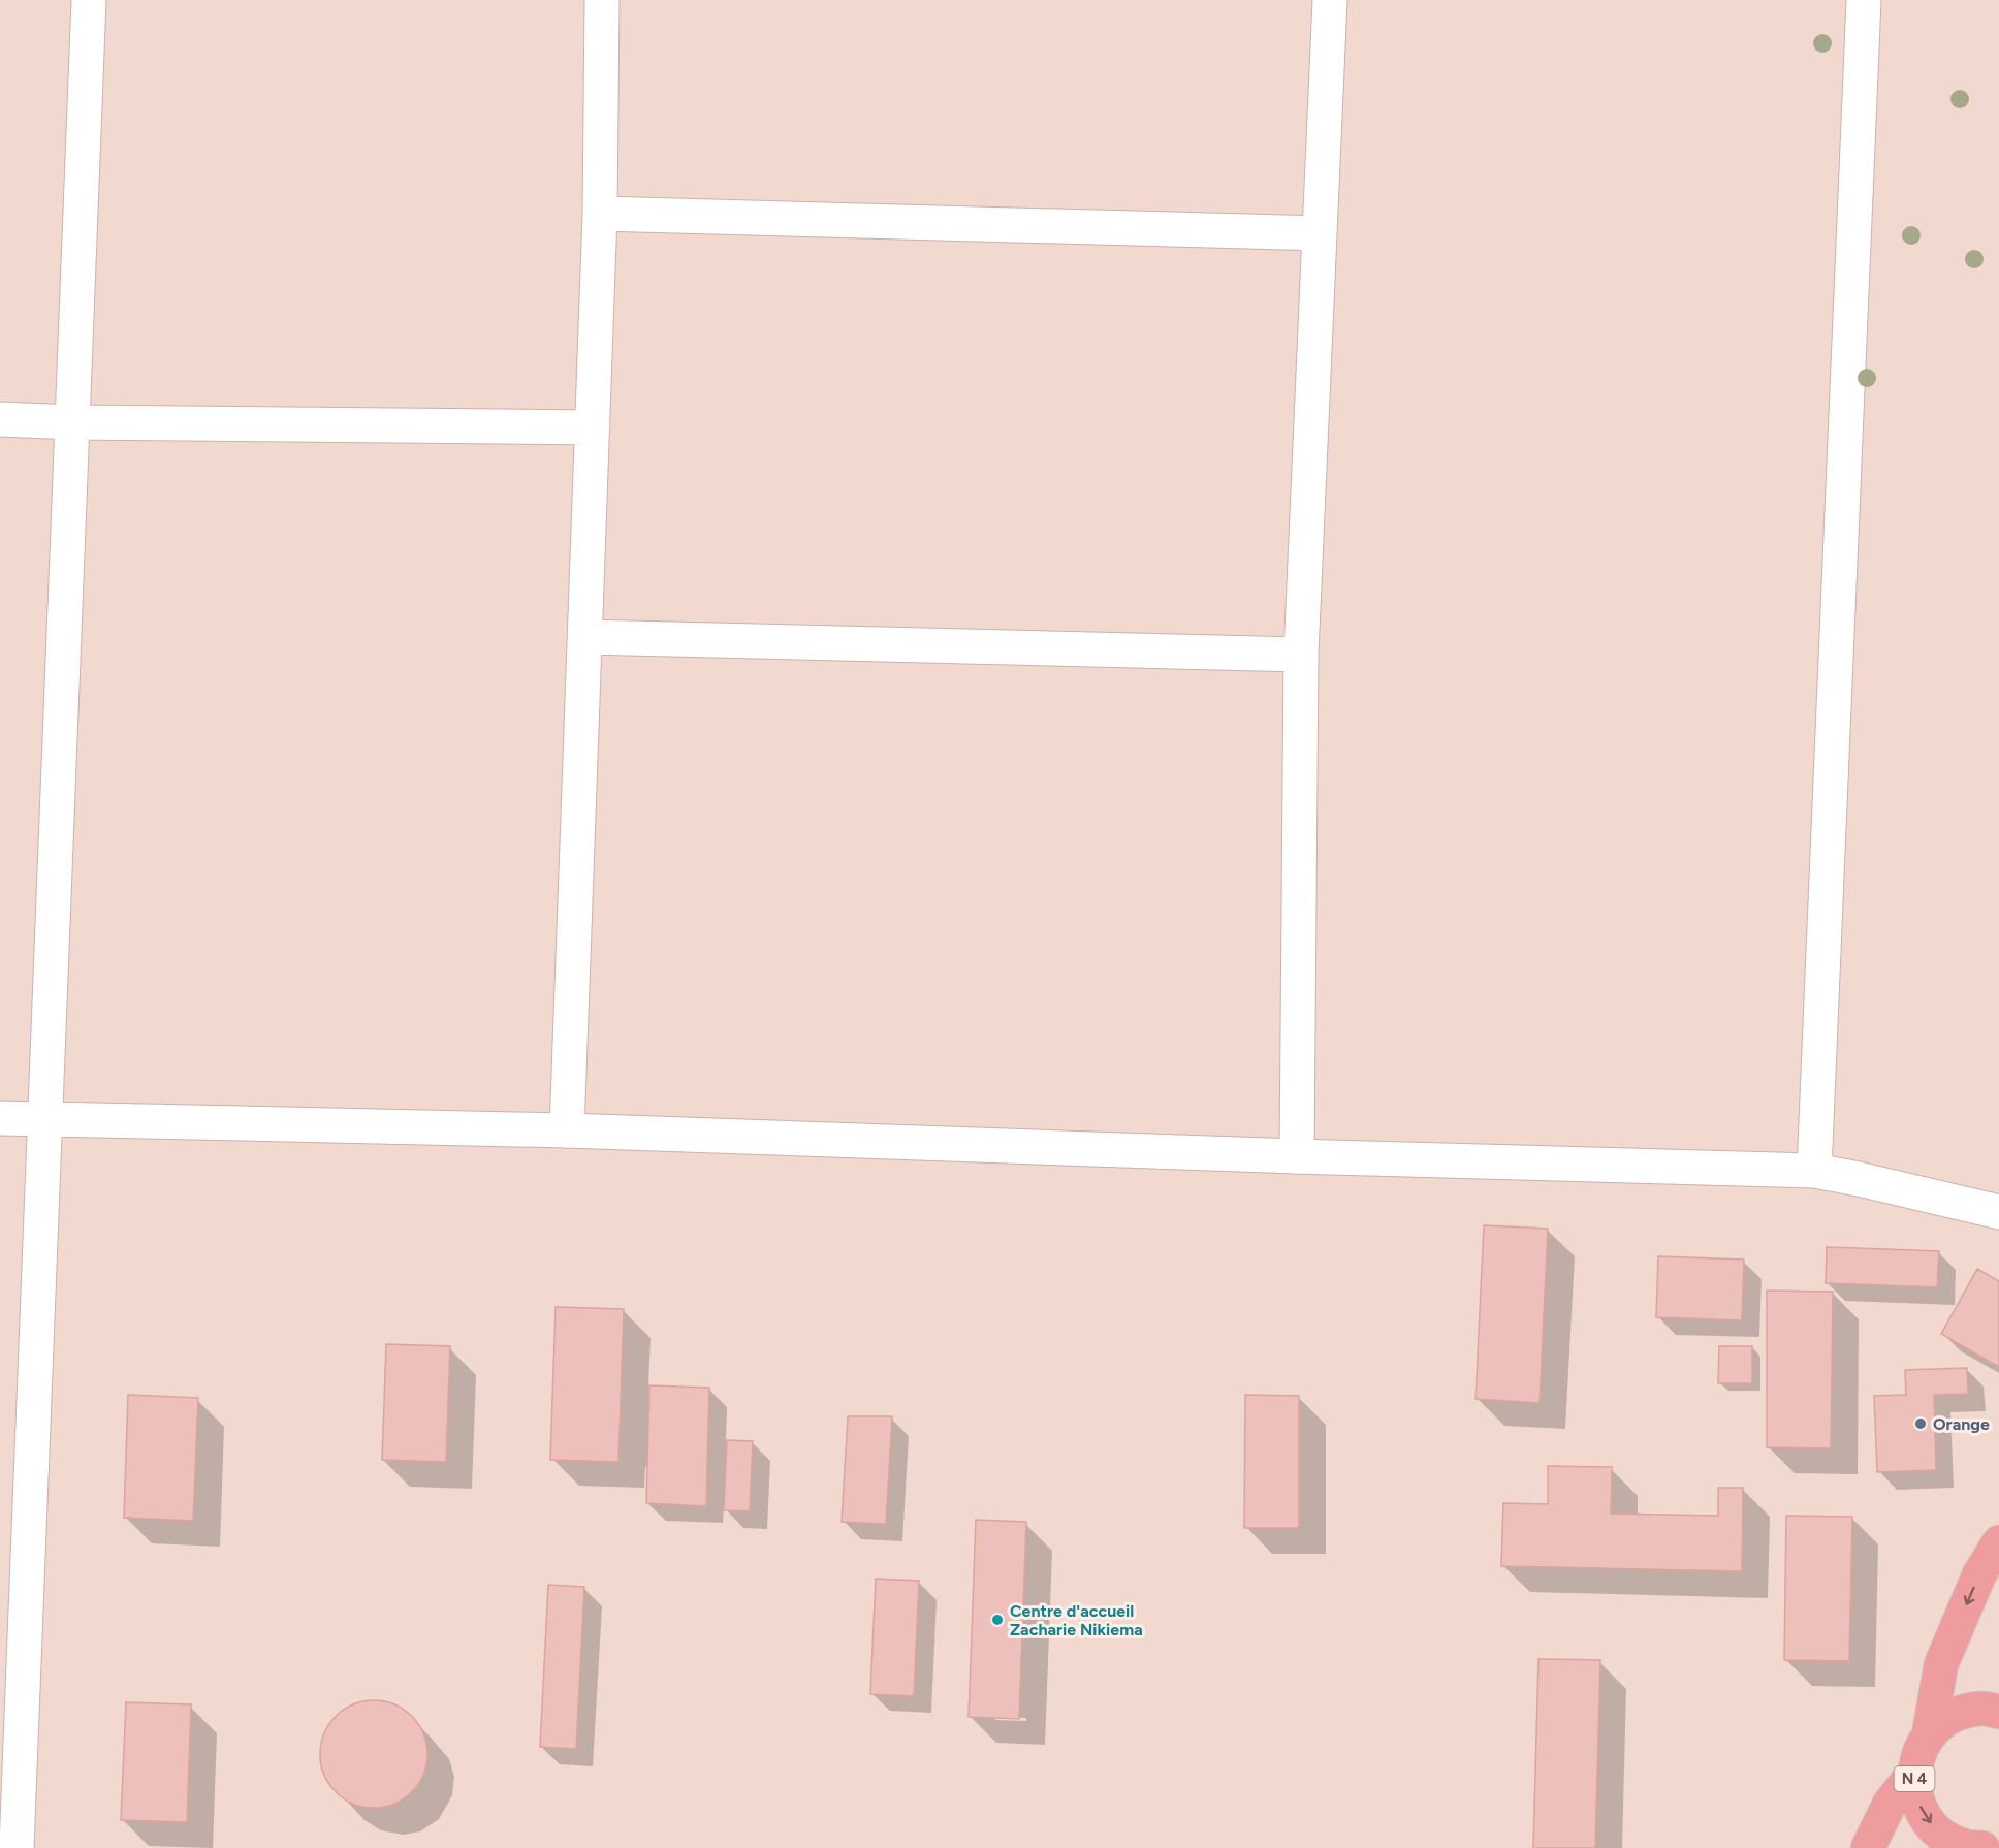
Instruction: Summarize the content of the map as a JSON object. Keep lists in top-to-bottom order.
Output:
{
  "streets": {
    "highway": ["N 4"]
  },
  "places": ["Orange", "Centre d'accueil Zacharie Nikiema"]
}
